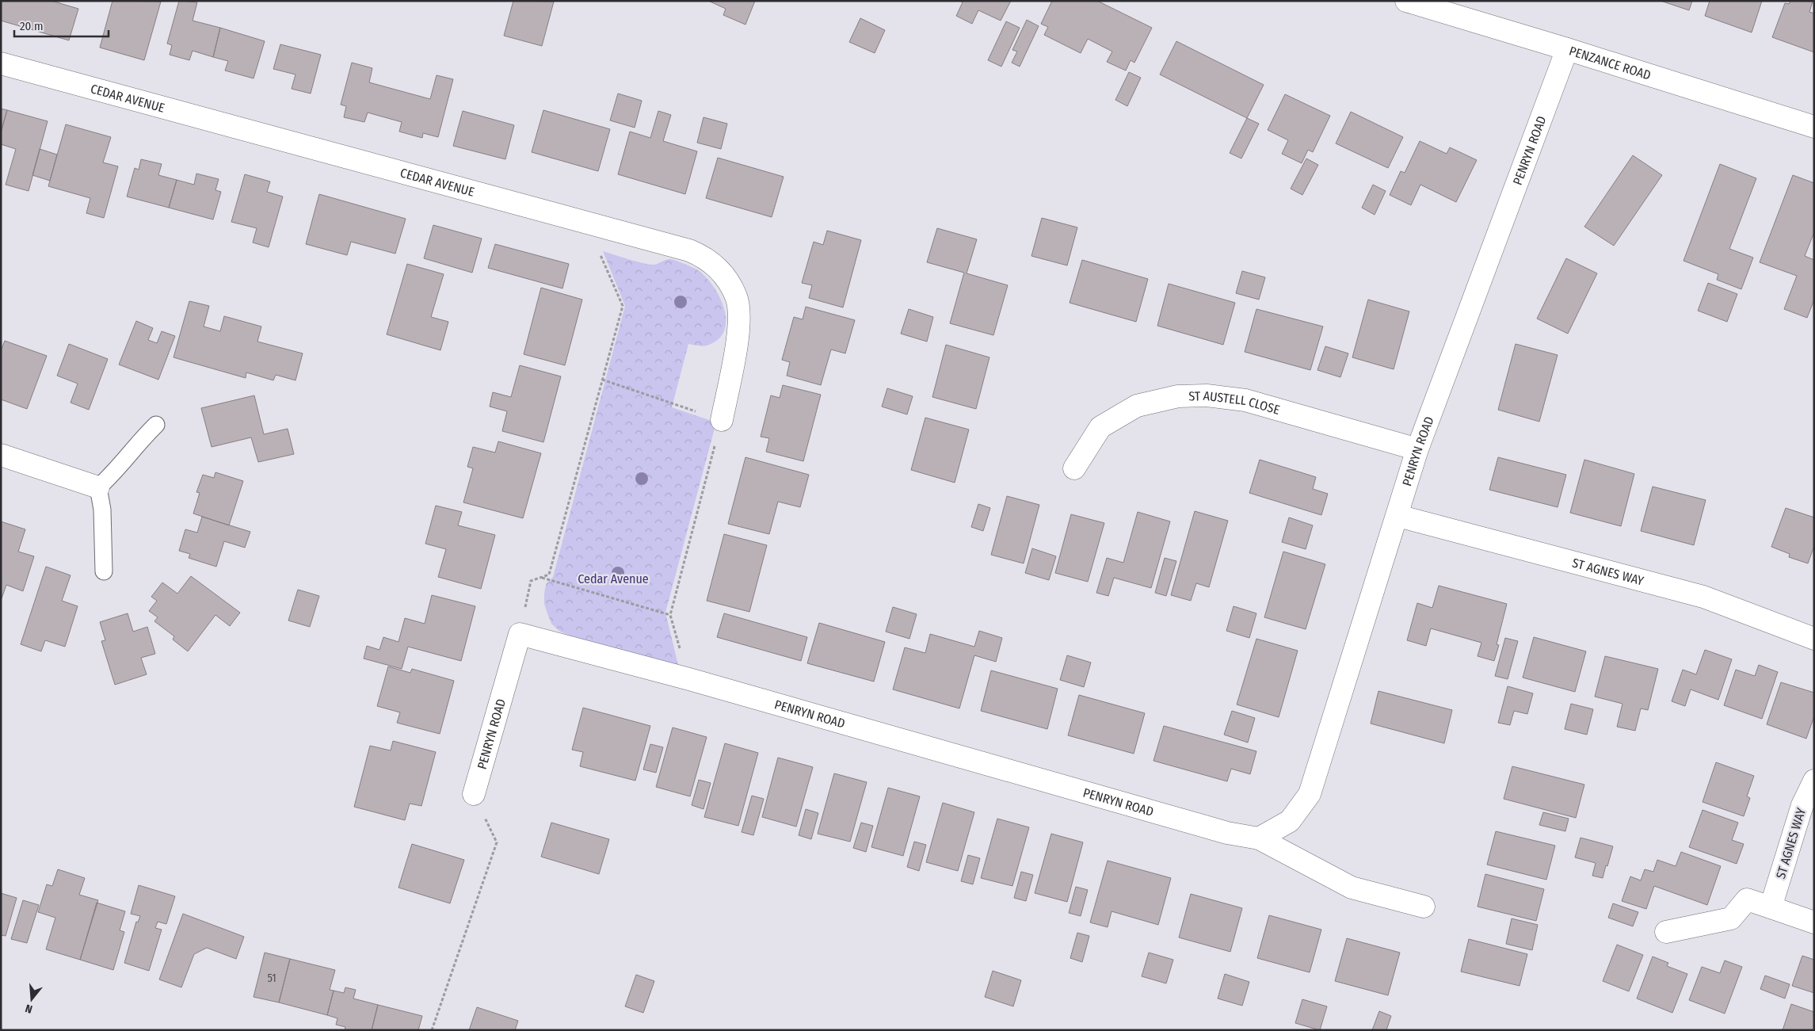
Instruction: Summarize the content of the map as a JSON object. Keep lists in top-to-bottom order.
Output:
{
  "streets": {
    "street": [
      "PENZANCE ROAD",
      "CEDAR AVENUE",
      "PENRYN ROAD",
      "ST AUSTELL CLOSE",
      "ST AGNES WAY"
    ]
  },
  "crossings": [
    ["PENZANCE ROAD", "PENRYN ROAD"],
    ["PENRYN ROAD", "ST AUSTELL CLOSE"],
    ["PENRYN ROAD", "ST AGNES WAY"]
  ],
  "parks": ["Cedar Avenue"],
  "house_numbers": ["51"],
  "scale_bar": "20 m",
  "north": "bottom"
}
